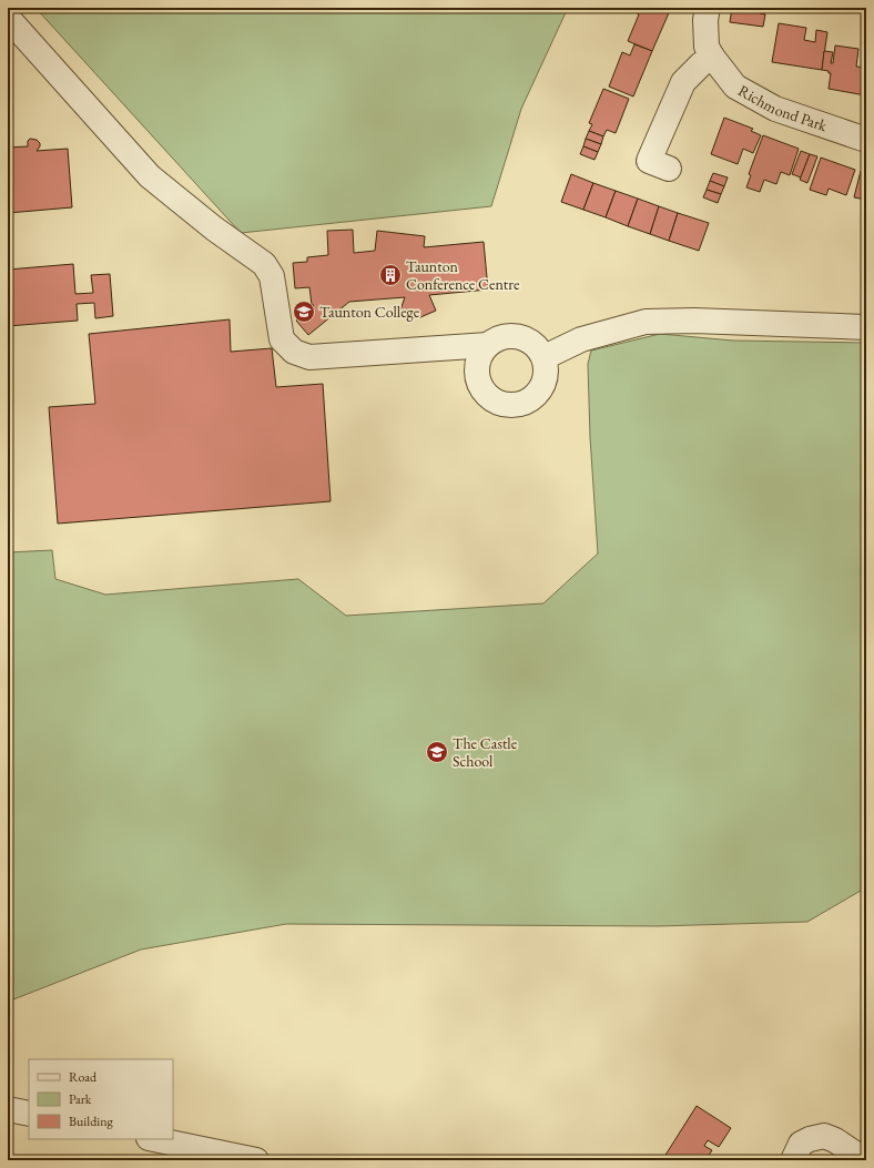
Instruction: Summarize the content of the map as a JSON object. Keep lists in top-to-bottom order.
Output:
{
  "streets": {
    "street": ["Richmond Park"]
  },
  "places": {
    "building": ["Taunton Conference Centre"],
    "school or university": ["Taunton College", "The Castle School"]
  },
  "legend": ["Road", "Park", "Building"]
}
